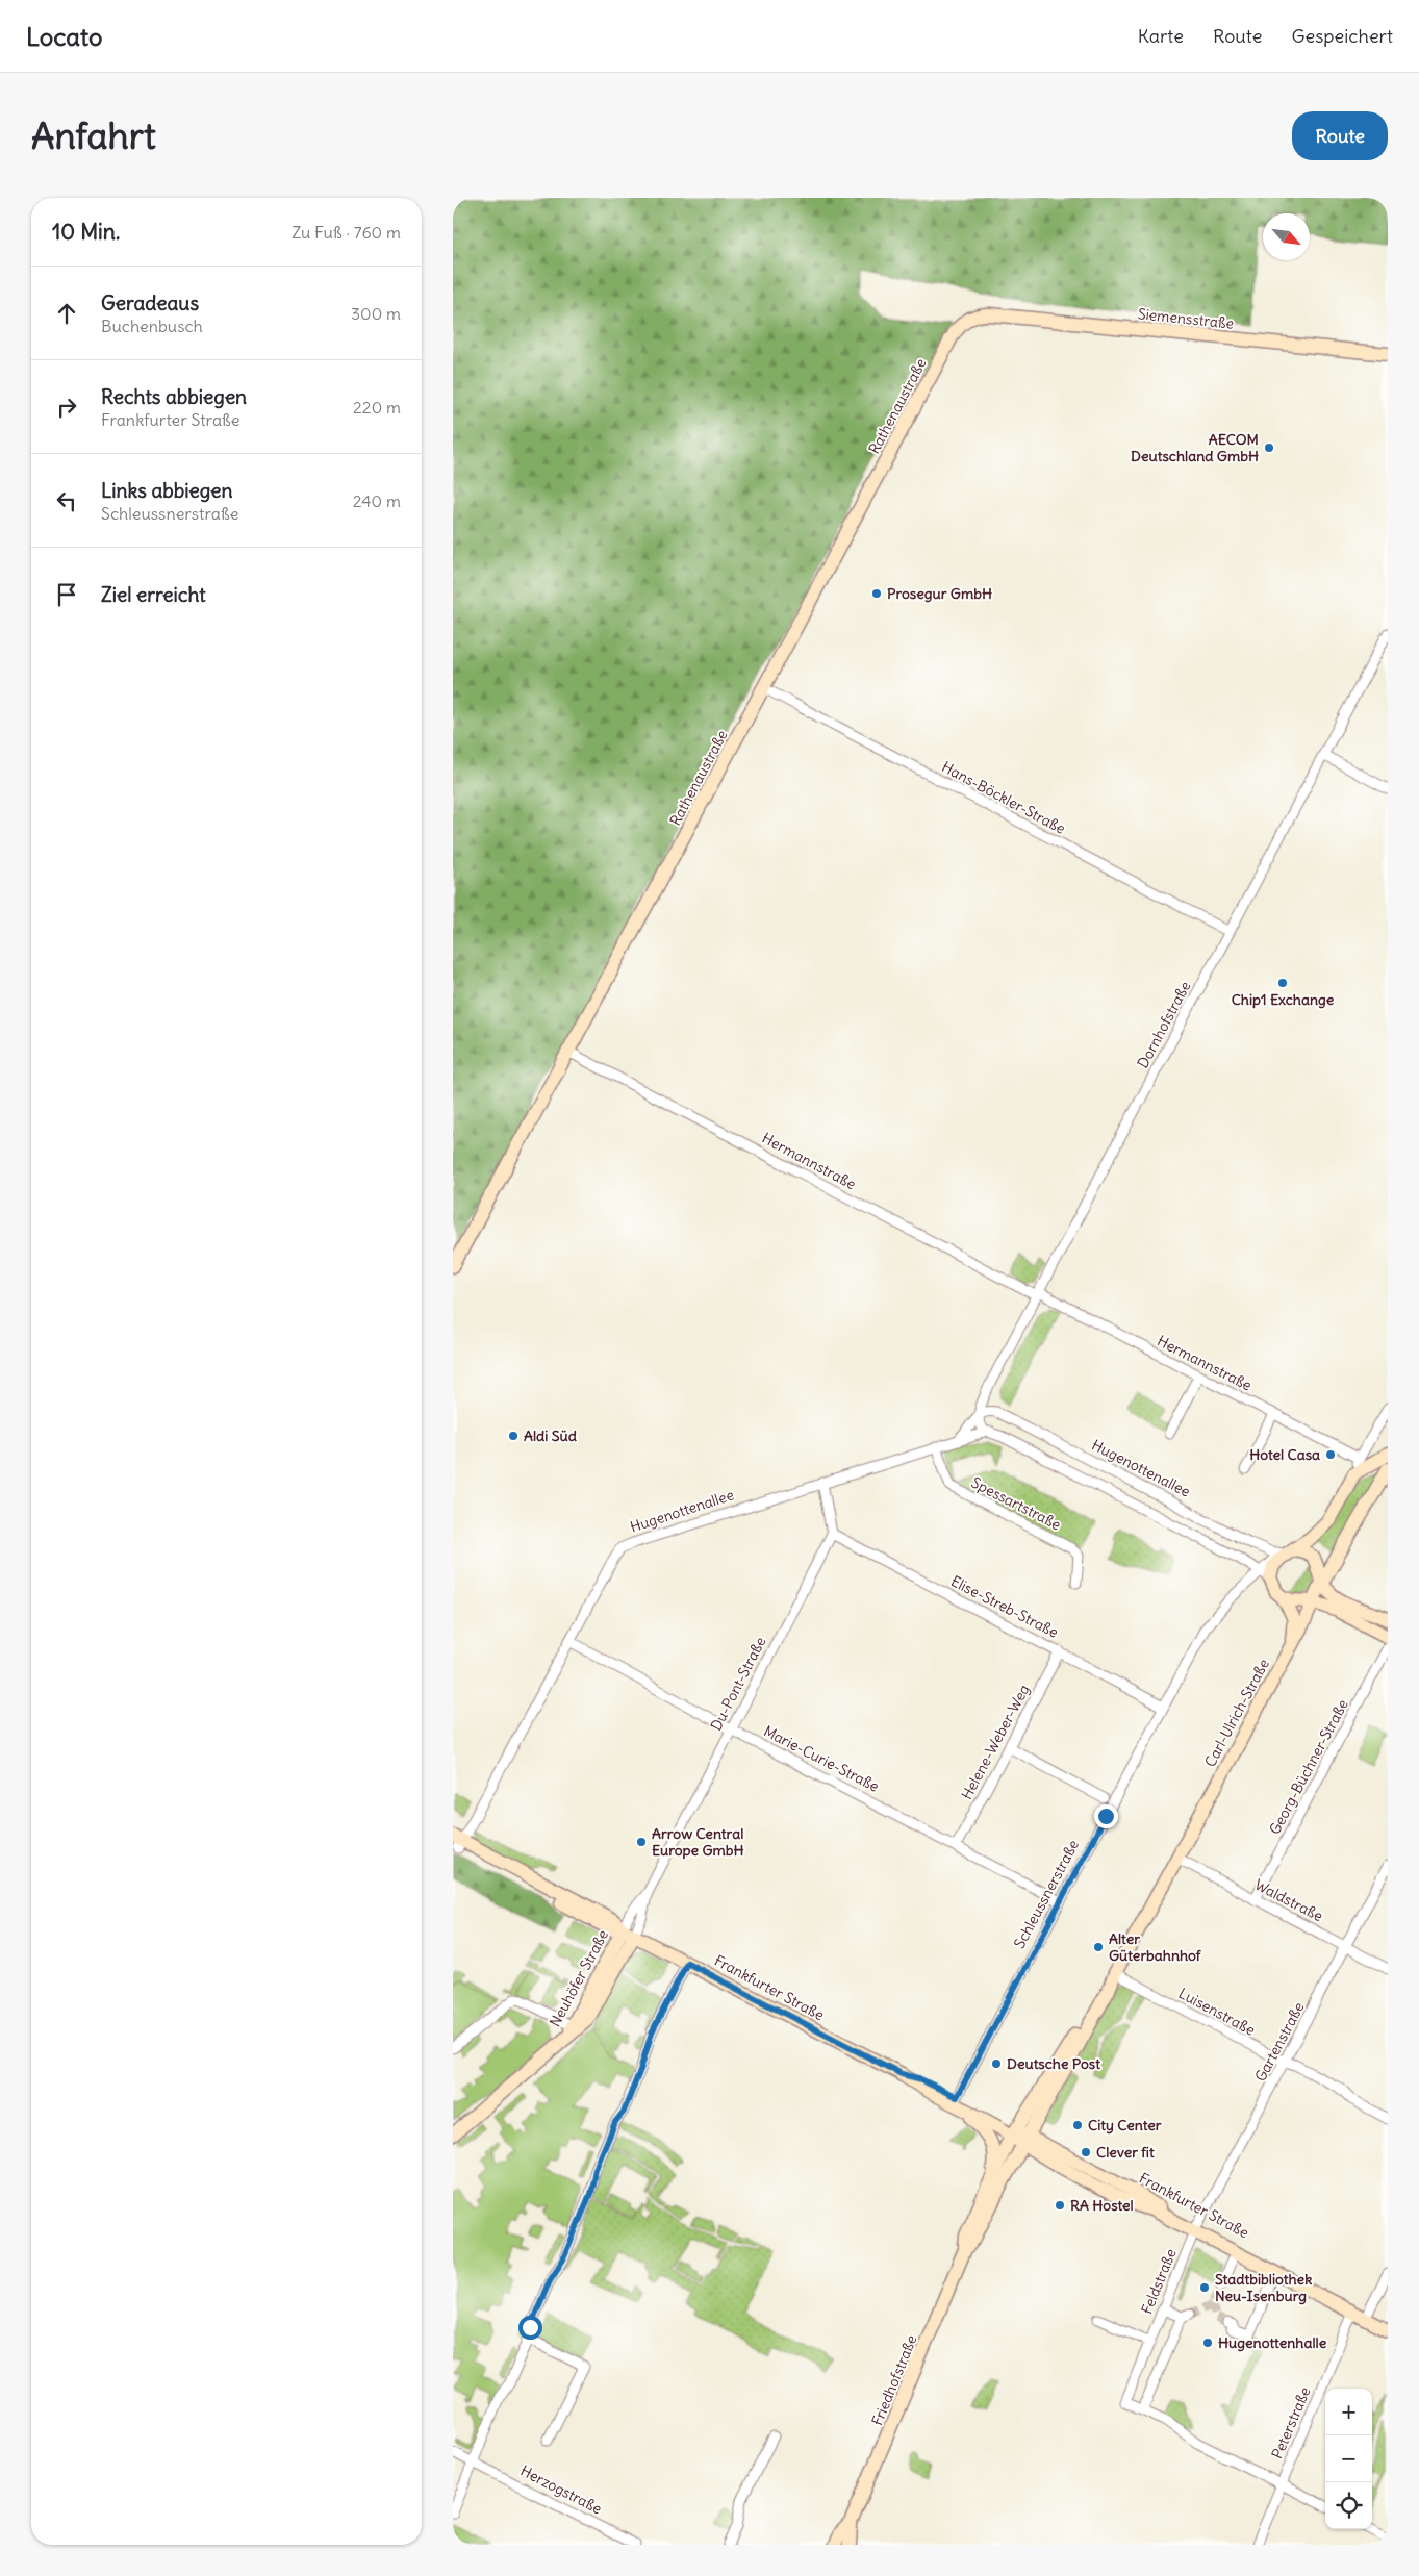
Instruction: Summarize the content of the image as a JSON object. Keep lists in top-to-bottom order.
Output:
{
  "streets": {
    "main road": [
      "Siemensstraße",
      "Rathenaustraße",
      "Hugenottenallee",
      "Carl-Ulrich-Straße",
      "Neuhöfer Straße",
      "Frankfurter Straße",
      "Friedhofstraße"
    ],
    "street": [
      "Hans-Böckler-Straße",
      "Dornhofstraße",
      "Hermannstraße",
      "Spessartstraße",
      "Elise-Streb-Straße",
      "Du-Pont-Straße",
      "Helene-Weber-Weg",
      "Marie-Curie-Straße",
      "Georg-Büchner-Straße",
      "Schleussnerstraße",
      "Waldstraße",
      "Luisenstraße",
      "Gartenstraße",
      "Feldstraße",
      "Peterstraße",
      "Herzogstraße"
    ]
  },
  "crossings": [
    ["Siemensstraße", "Rathenaustraße"],
    ["Rathenaustraße", "Hans-Böckler-Straße"],
    ["Rathenaustraße", "Hermannstraße"],
    ["Hans-Böckler-Straße", "Dornhofstraße"],
    ["Dornhofstraße", "Hermannstraße"],
    ["Dornhofstraße", "Hugenottenallee"],
    ["Hugenottenallee", "Spessartstraße"],
    ["Hugenottenallee", "Carl-Ulrich-Straße"],
    ["Hugenottenallee", "Marie-Curie-Straße"],
    ["Hugenottenallee", "Schleussnerstraße"],
    ["Hugenottenallee", "Frankfurter Straße"],
    ["Elise-Streb-Straße", "Du-Pont-Straße"],
    ["Elise-Streb-Straße", "Helene-Weber-Weg"],
    ["Elise-Streb-Straße", "Schleussnerstraße"],
    ["Du-Pont-Straße", "Marie-Curie-Straße"],
    ["Du-Pont-Straße", "Neuhöfer Straße"],
    ["Du-Pont-Straße", "Frankfurter Straße"],
    ["Carl-Ulrich-Straße", "Schleussnerstraße"],
    ["Carl-Ulrich-Straße", "Waldstraße"],
    ["Carl-Ulrich-Straße", "Frankfurter Straße"],
    ["Carl-Ulrich-Straße", "Luisenstraße"],
    ["Carl-Ulrich-Straße", "Friedhofstraße"],
    ["Helene-Weber-Weg", "Marie-Curie-Straße"],
    ["Marie-Curie-Straße", "Schleussnerstraße"],
    ["Georg-Büchner-Straße", "Waldstraße"],
    ["Schleussnerstraße", "Frankfurter Straße"],
    ["Waldstraße", "Gartenstraße"],
    ["Neuhöfer Straße", "Frankfurter Straße"],
    ["Frankfurter Straße", "Gartenstraße"],
    ["Frankfurter Straße", "Feldstraße"],
    ["Frankfurter Straße", "Friedhofstraße"],
    ["Frankfurter Straße", "Peterstraße"],
    ["Luisenstraße", "Gartenstraße"],
    ["Gartenstraße", "Feldstraße"]
  ],
  "places": [
    "AECOM Deutschland GmbH",
    "Prosegur GmbH",
    "Chip1 Exchange",
    "Aldi Süd",
    "Hotel Casa",
    "Arrow Central Europe GmbH",
    "Alter Güterbahnhof",
    "Deutsche Post",
    "City Center",
    "Clever fit",
    "RA Hostel",
    "Stadtbibliothek Neu-Isenburg",
    "Hugenottenhalle"
  ],
  "north": "bottom right",
  "page": {
    "header": "Locato",
    "nav": ["Karte", "Route", "Gespeichert"],
    "buttons": "Route",
    "title": "Anfahrt",
    "heading": ["10 Min.", "Zu Fuß · 760 m"],
    "list": [
      ["Geradeaus", "Buchenbusch", "300 m"],
      ["Rechts abbiegen", "Frankfurter Straße", "220 m"],
      ["Links abbiegen", "Schleussnerstraße", "240 m"],
      "Ziel erreicht"
    ],
    "map_buttons": ["+", "−"]
  }
}
